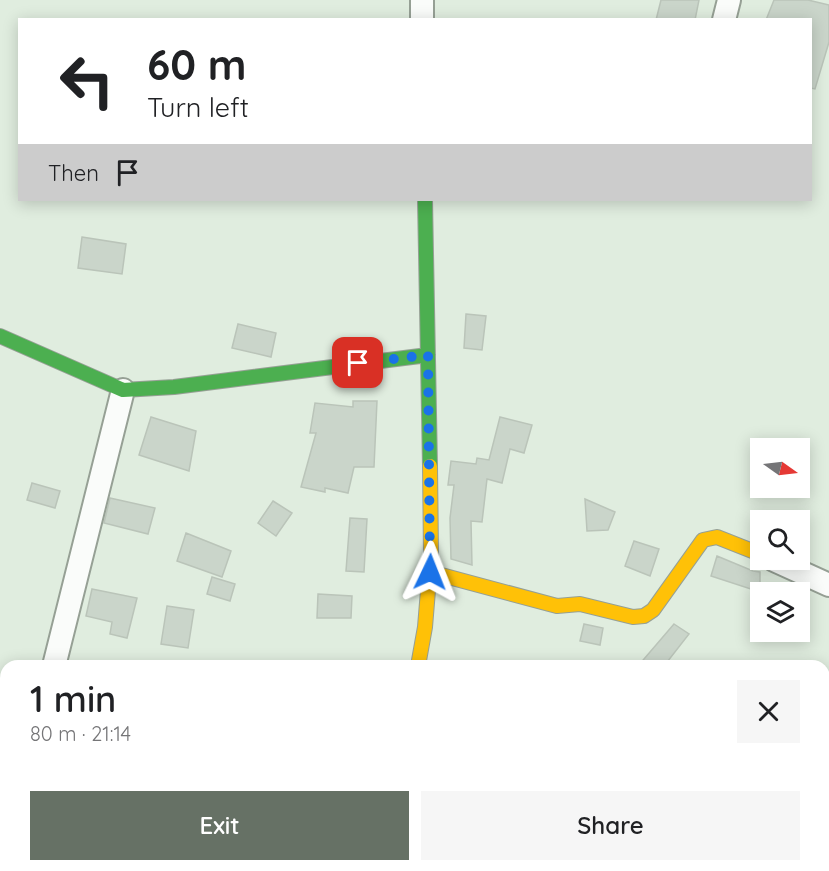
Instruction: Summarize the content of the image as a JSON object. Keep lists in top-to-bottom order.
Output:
{
  "north": "right",
  "page": {
    "turn": ["60 m", "Turn left"],
    "then": "Then",
    "heading": ["1 min", "80 m · 21:14"],
    "buttons": ["Exit", "Share"]
  }
}
